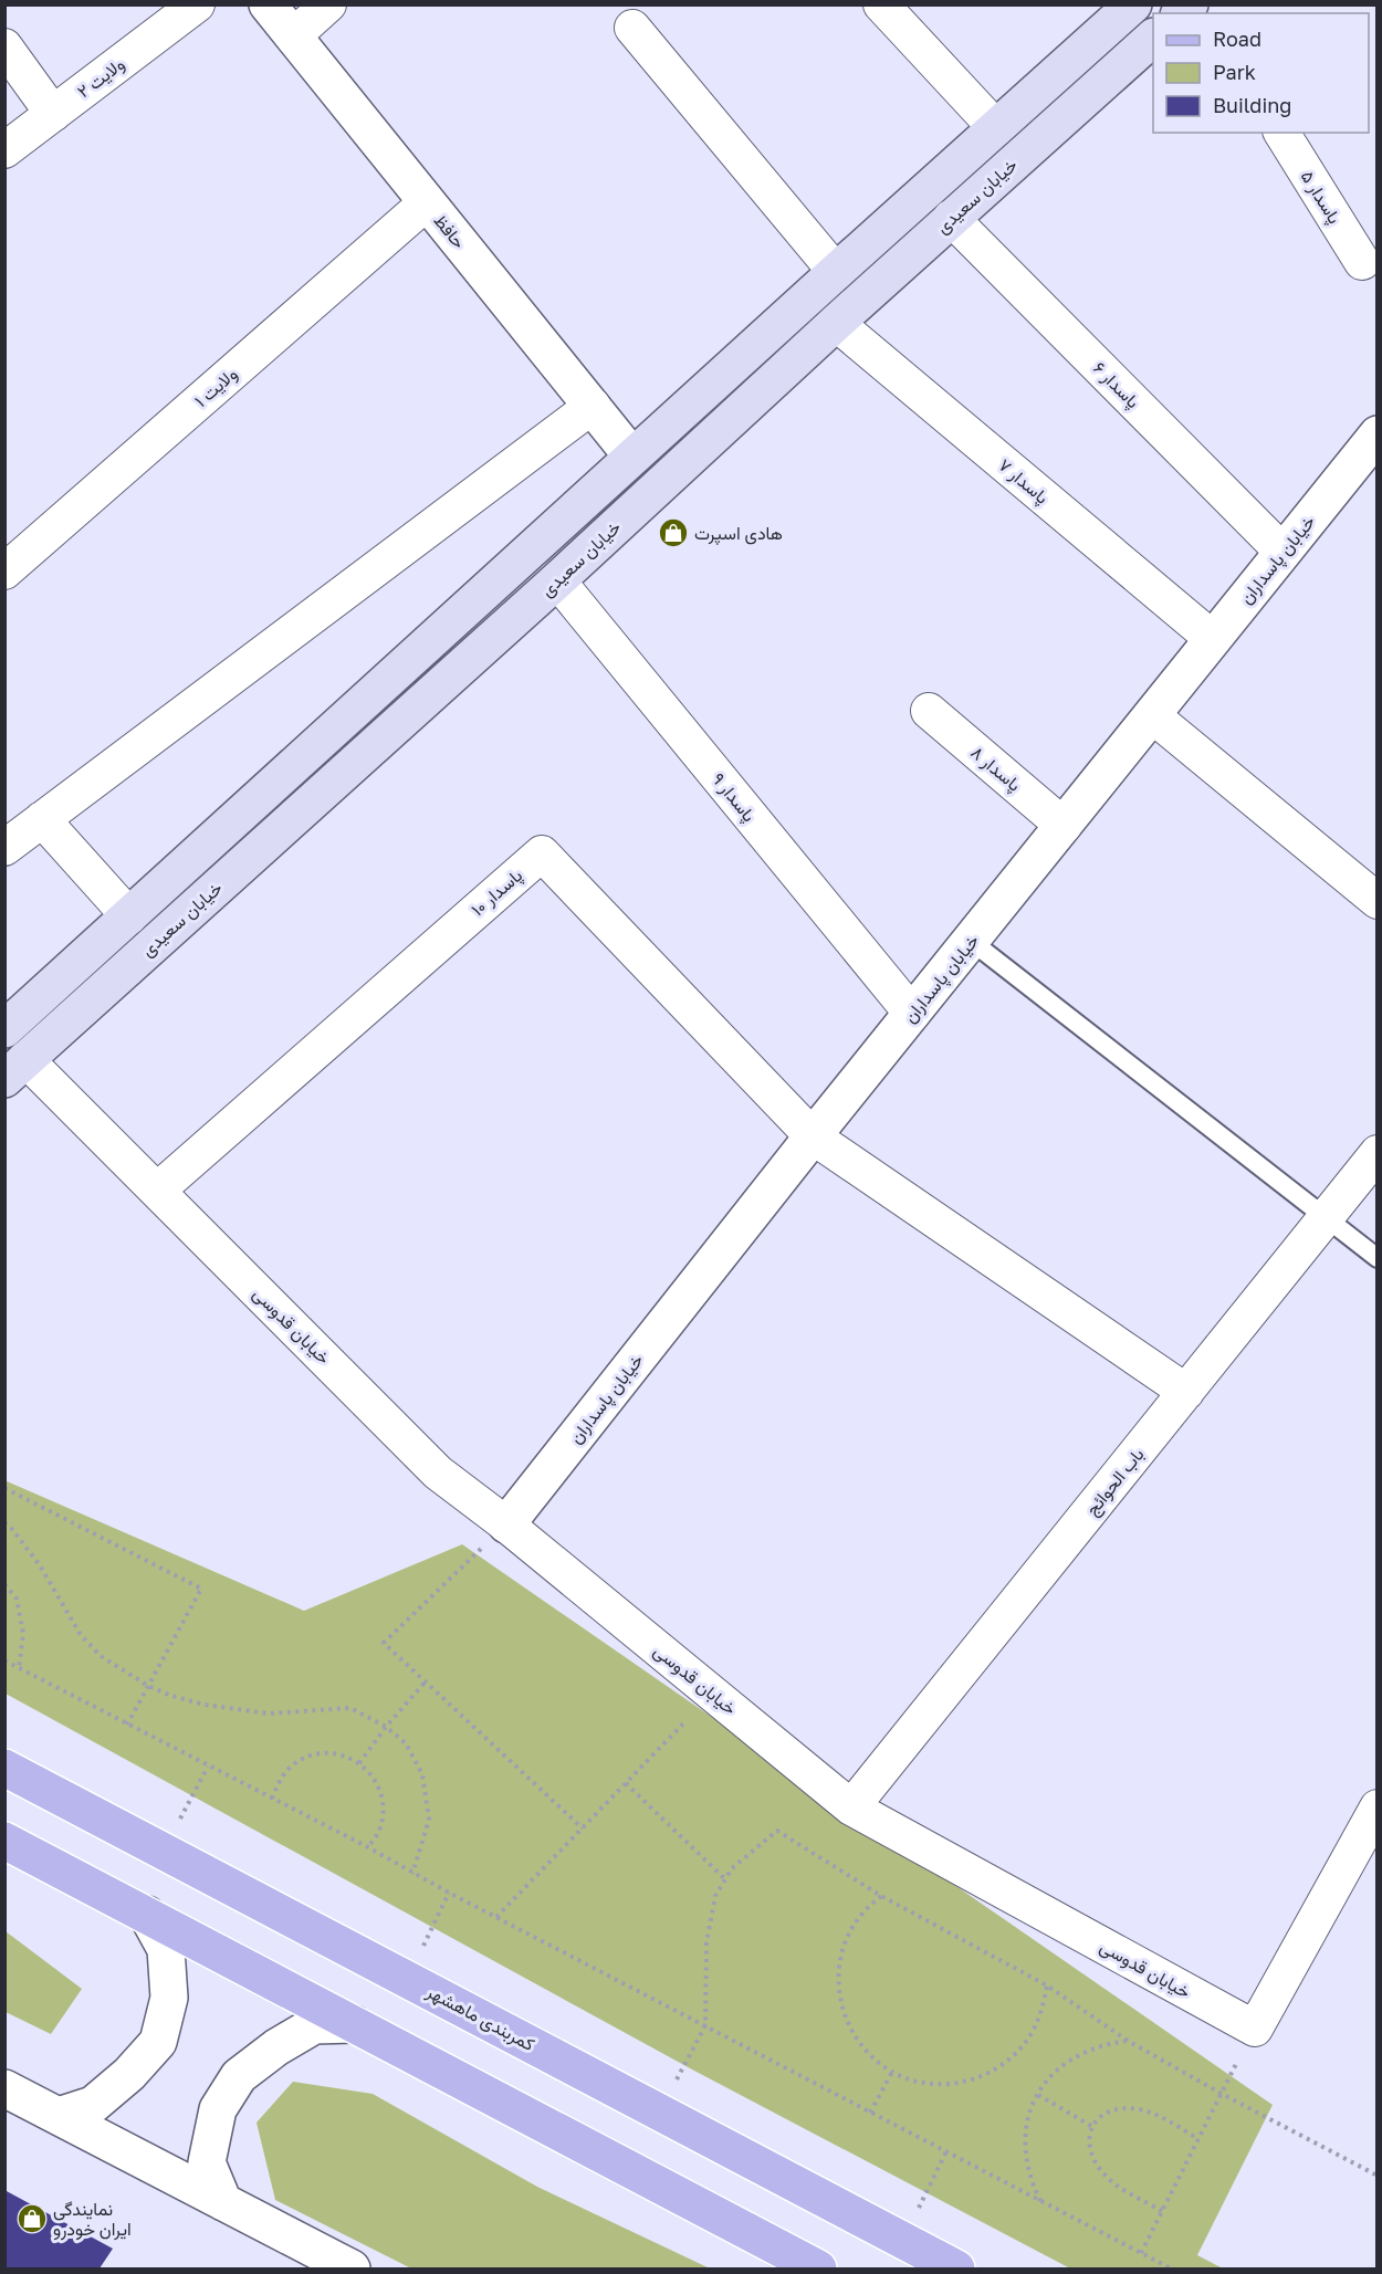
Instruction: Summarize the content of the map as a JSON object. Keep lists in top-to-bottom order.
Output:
{
  "streets": {
    "main road": ["خیابان سعیدی", "کمربندی ماهشهر"],
    "street": [
      "ولایت ۲",
      "پاسدار ۵",
      "حافظ",
      "پاسدار ۶",
      "ولایت ۱",
      "پاسدار ۷",
      "خیابان پاسداران",
      "پاسدار ۸",
      "پاسدار ۹",
      "پاسدار ۱۰",
      "خیابان قدوسی",
      "باب الحوائج"
    ]
  },
  "crossings": [
    ["خیابان سعیدی", "حافظ"],
    ["خیابان سعیدی", "پاسدار ۶"],
    ["خیابان سعیدی", "پاسدار ۷"],
    ["خیابان سعیدی", "پاسدار ۹"],
    ["خیابان سعیدی", "خیابان قدوسی"],
    ["حافظ", "ولایت ۱"],
    ["پاسدار ۶", "خیابان پاسداران"],
    ["پاسدار ۷", "خیابان پاسداران"],
    ["خیابان پاسداران", "پاسدار ۸"],
    ["خیابان پاسداران", "پاسدار ۹"],
    ["خیابان پاسداران", "پاسدار ۱۰"],
    ["خیابان پاسداران", "خیابان قدوسی"],
    ["پاسدار ۱۰", "خیابان قدوسی"],
    ["خیابان قدوسی", "باب الحوائج"]
  ],
  "places": {
    "shop": ["هادی اسپرت", "نمایندگی ایران خودرو"]
  },
  "legend": ["Road", "Park", "Building"]
}
